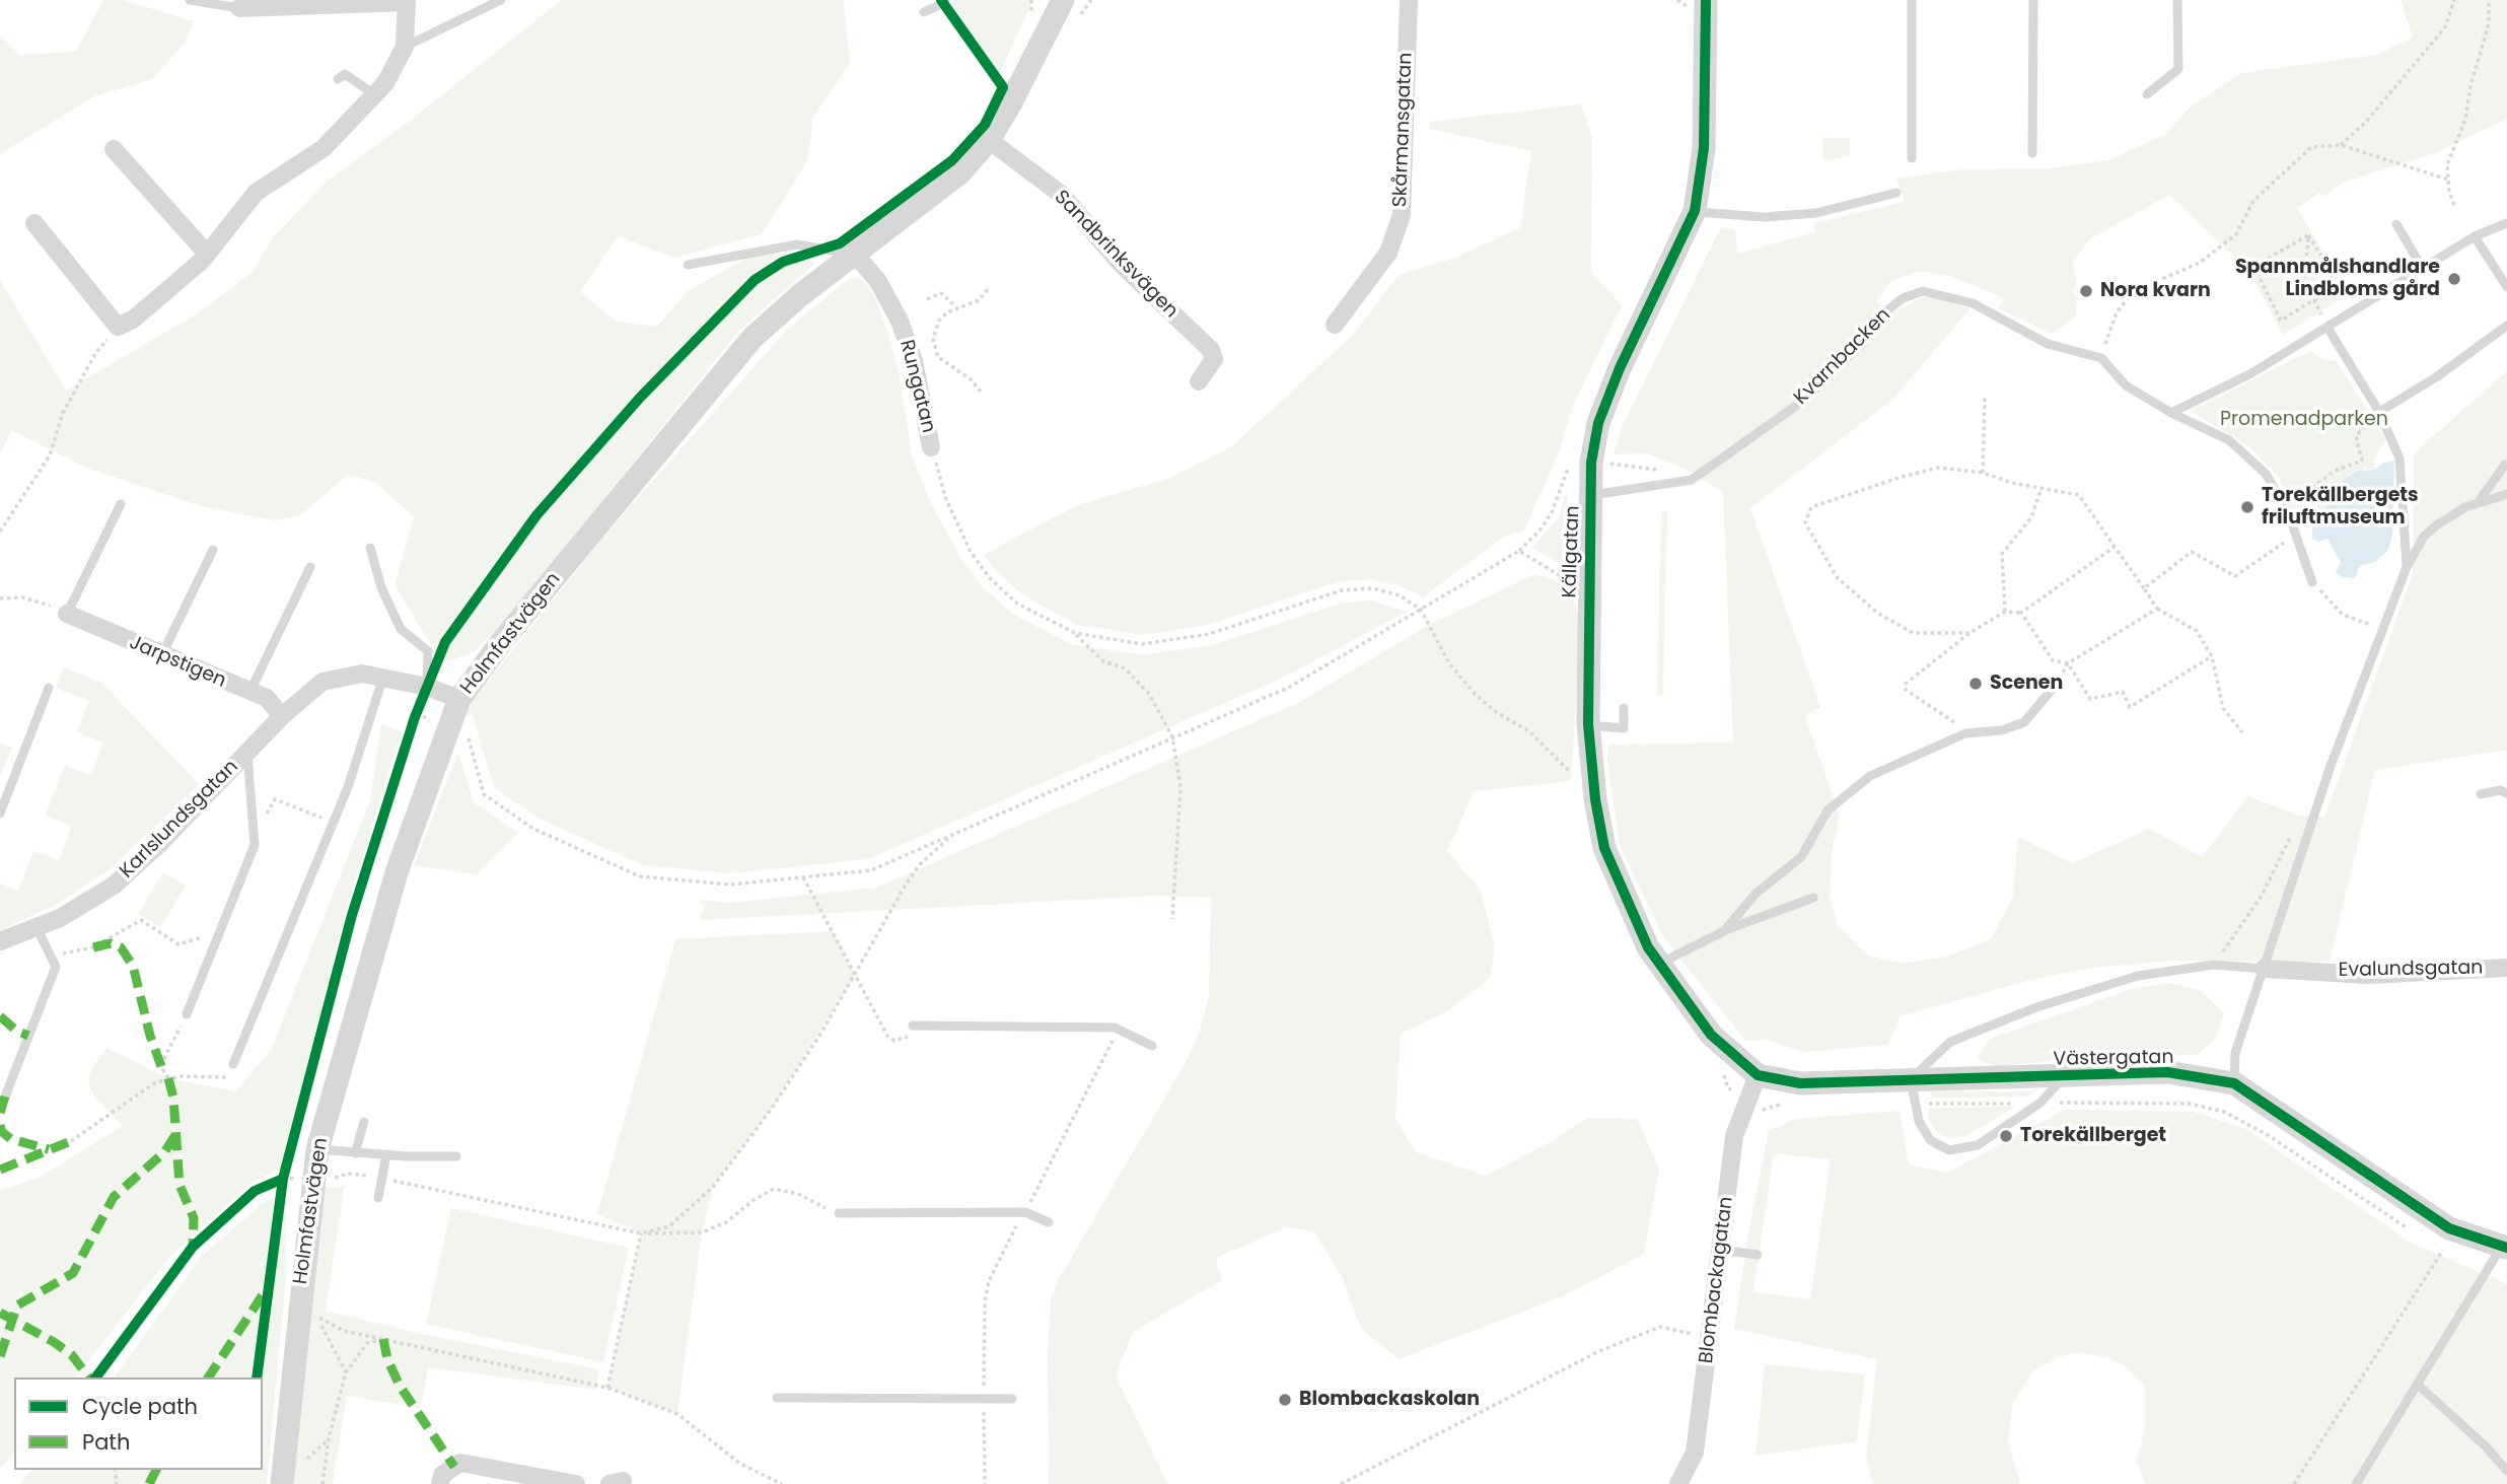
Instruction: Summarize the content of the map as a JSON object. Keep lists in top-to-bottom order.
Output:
{
  "streets": {
    "street": [
      "Skårmansgatan",
      "Sandbrinksvägen",
      "Rungatan",
      "Källgatan",
      "Holmfastvägen",
      "Jarpstigen",
      "Karlslundsgatan",
      "Evalundsgatan",
      "Västergatan",
      "Blombackagatan"
    ],
    "lane": ["Kvarnbacken"]
  },
  "crossings": [
    ["Sandbrinksvägen", "Holmfastvägen"],
    ["Kvarnbacken", "Källgatan"],
    ["Rungatan", "Holmfastvägen"],
    ["Källgatan", "Västergatan"],
    ["Källgatan", "Blombackagatan"],
    ["Holmfastvägen", "Karlslundsgatan"],
    ["Jarpstigen", "Karlslundsgatan"],
    ["Västergatan", "Blombackagatan"]
  ],
  "parks": ["Promenadparken"],
  "places": [
    "Spannmålshandlare Lindbloms gård",
    "Nora kvarn",
    "Torekällbergets friluftmuseum",
    "Scenen",
    "Torekällberget",
    "Blombackaskolan"
  ],
  "legend": ["Cycle path", "Path"]
}
